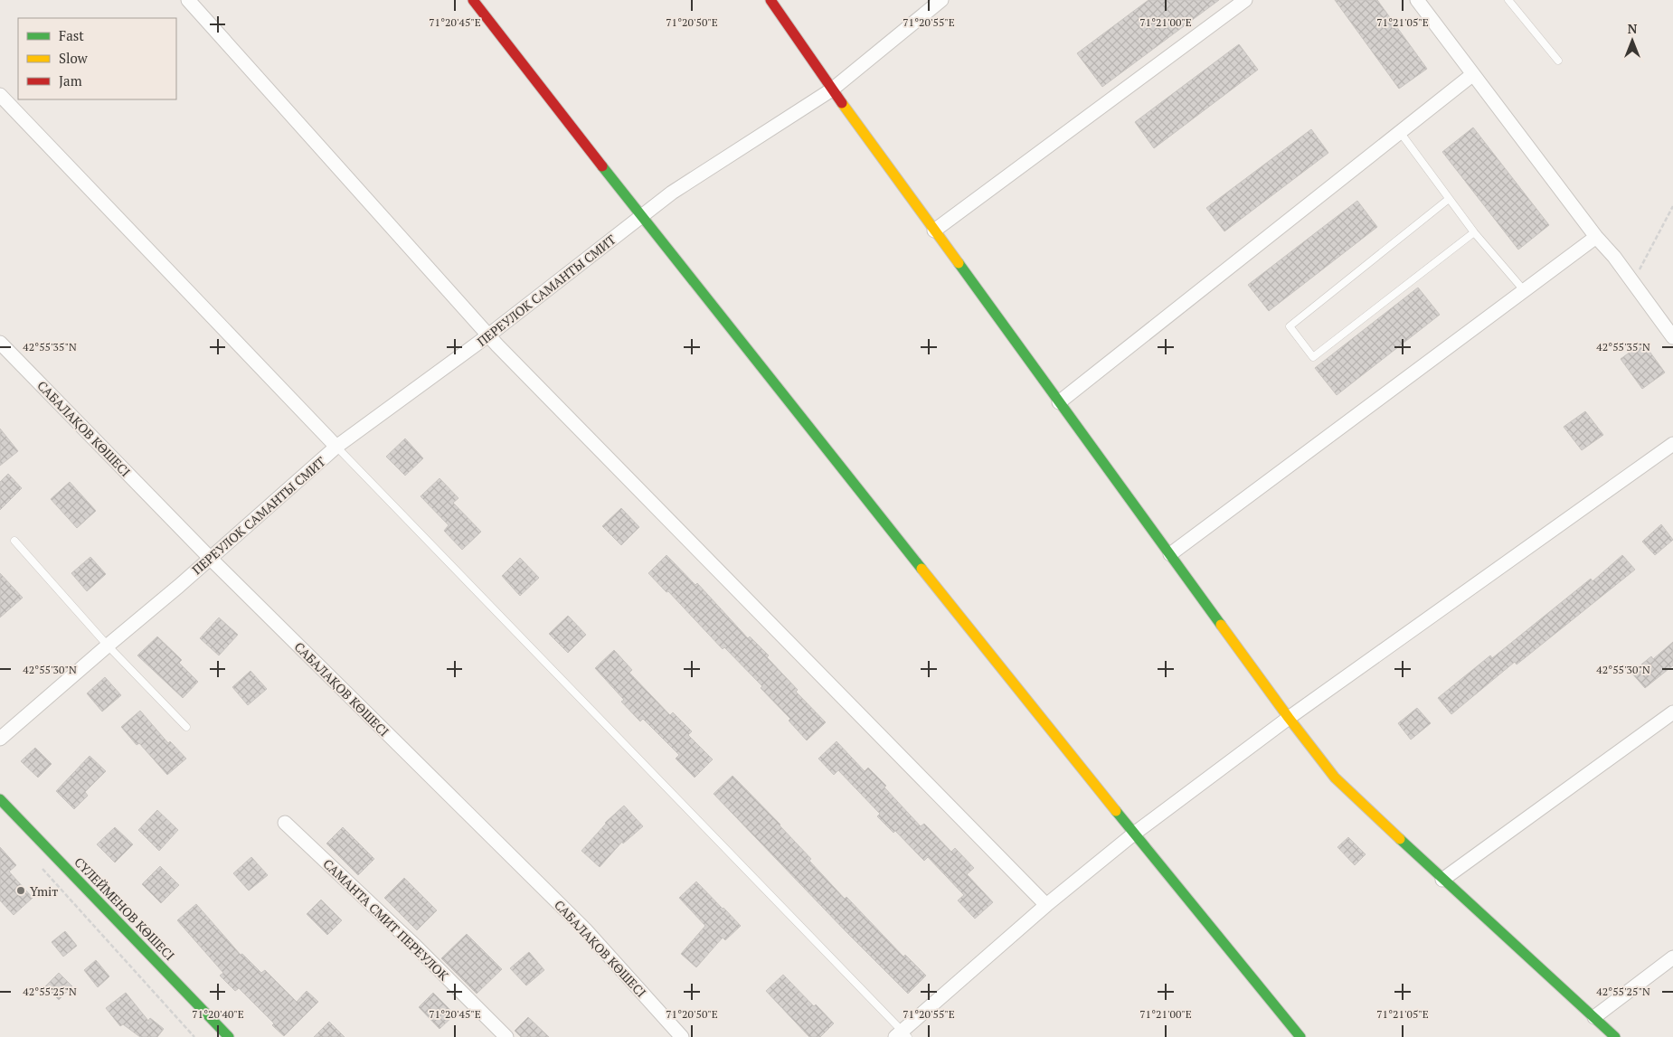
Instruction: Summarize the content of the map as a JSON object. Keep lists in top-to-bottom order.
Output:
{
  "streets": {
    "street": [
      "ПЕРЕУЛОК САМАНТЫ СМИТ",
      "САБАЛАҚОВ КӨШЕСІ",
      "СҮЛЕЙМЕНОВ КӨШЕСІ",
      "САМАНТА СМИТ ПЕРЕУЛОК"
    ]
  },
  "crossings": [
    ["ПЕРЕУЛОК САМАНТЫ СМИТ", "САБАЛАҚОВ КӨШЕСІ"]
  ],
  "places": ["Ymiт"],
  "legend": ["Fast", "Slow", "Jam"],
  "north": "top",
  "coordinates": [
    "71°20'45\"E",
    "71°20'50\"E",
    "71°20'55\"E",
    "71°21'00\"E",
    "71°21'05\"E",
    "42°55'35\"N",
    "42°55'30\"N",
    "42°55'25\"N",
    "71°20'40\"E"
  ]
}
